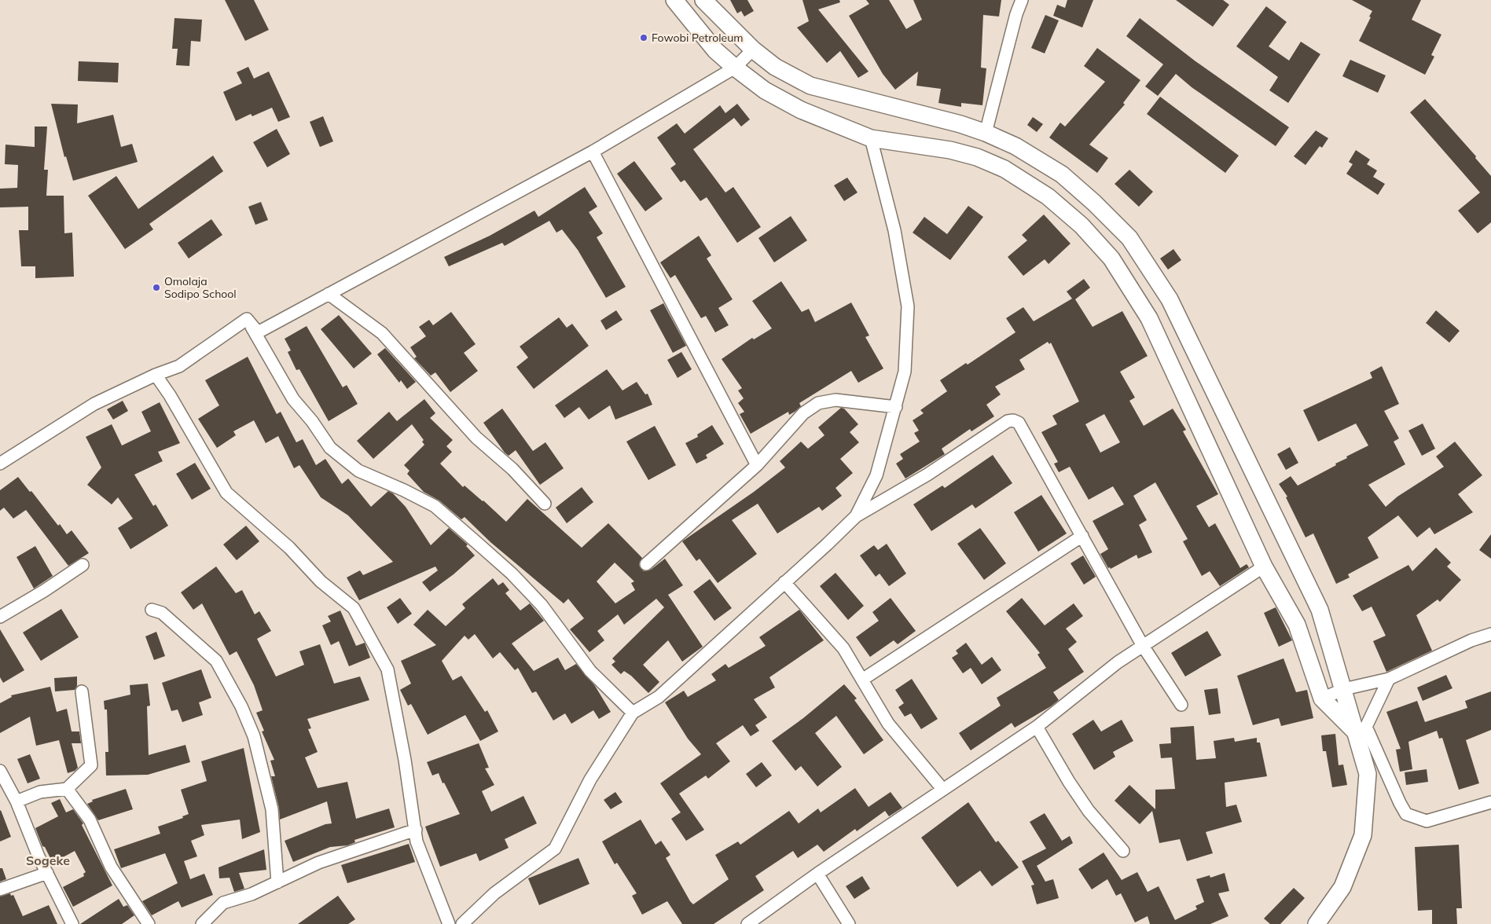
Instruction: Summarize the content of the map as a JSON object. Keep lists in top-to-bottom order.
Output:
{
  "districts": ["Sogeke"],
  "places": ["Fowobi Petroleum", "Omolaja Sodipo School"]
}
